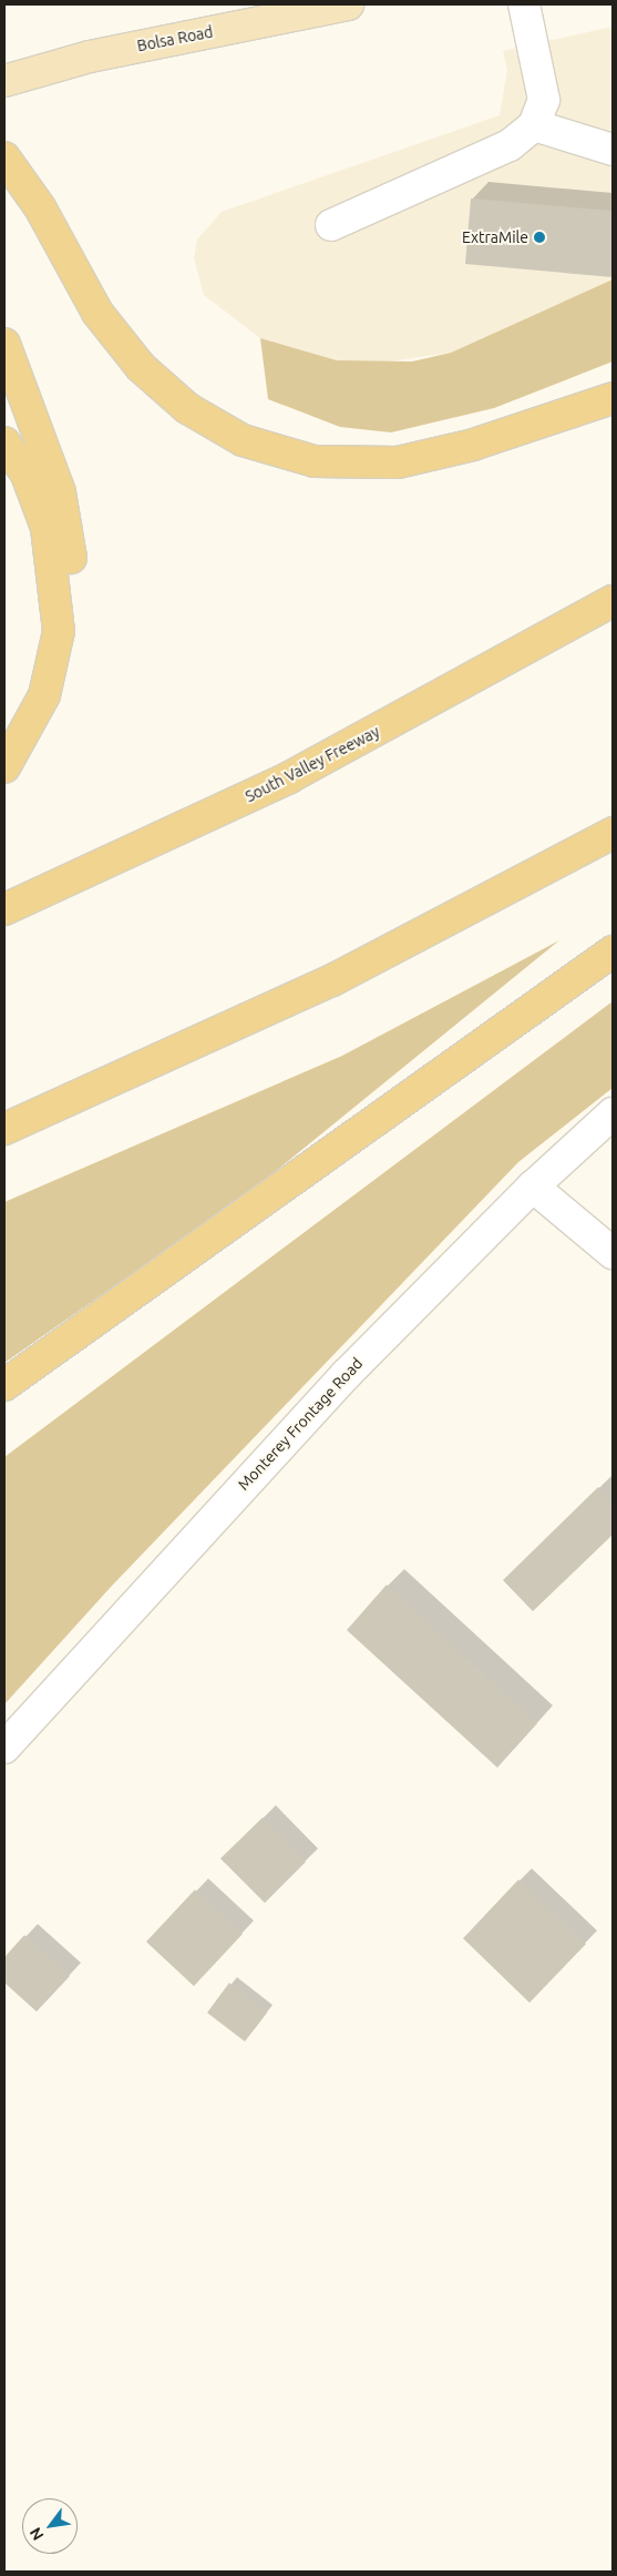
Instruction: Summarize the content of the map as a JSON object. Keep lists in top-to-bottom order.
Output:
{
  "streets": {
    "highway": ["South Valley Freeway"],
    "main road": ["Bolsa Road"],
    "street": ["Monterey Frontage Road"]
  },
  "places": ["ExtraMile"],
  "north": "bottom left"
}
